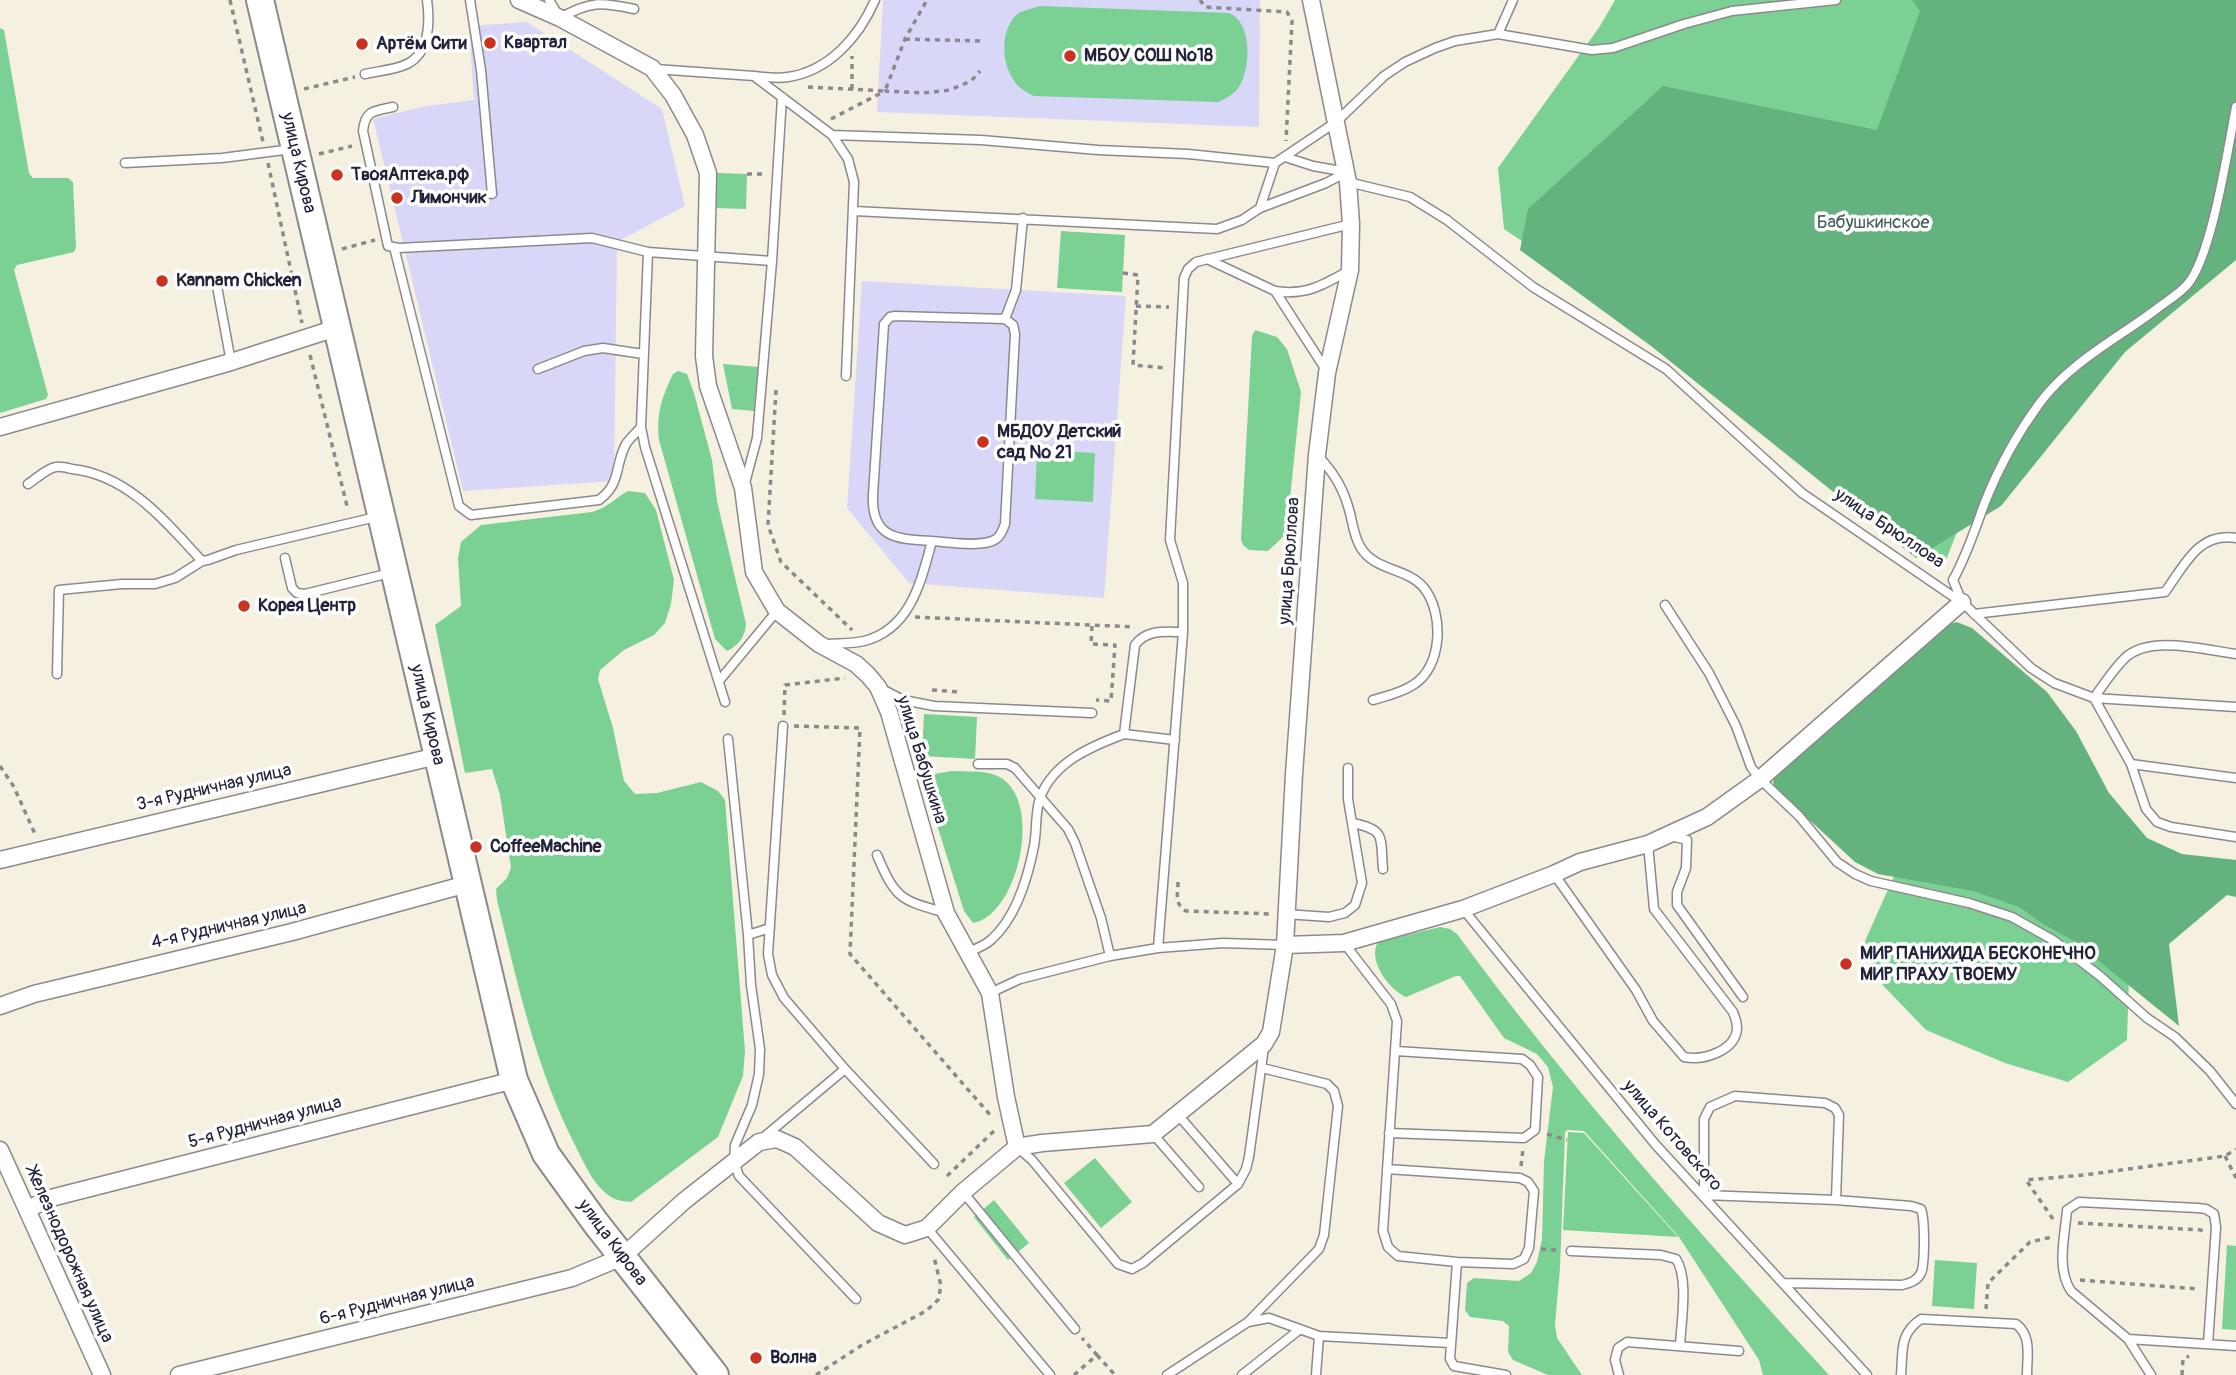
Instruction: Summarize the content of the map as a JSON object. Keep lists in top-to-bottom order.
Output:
{
  "streets": {
    "main road": ["улица Кирова"],
    "street": [
      "улица Брюллова",
      "улица Бабушкина",
      "3-я Рудничная улица",
      "4-я Рудничная улица",
      "5-я Рудничная улица",
      "Железнодорожная улица",
      "6-я Рудничная улица"
    ],
    "lane": ["улица Котовского"]
  },
  "crossings": [
    ["улица Кирова", "3-я Рудничная улица"],
    ["улица Кирова", "4-я Рудничная улица"],
    ["улица Кирова", "5-я Рудничная улица"],
    ["улица Кирова", "6-я Рудничная улица"],
    ["5-я Рудничная улица", "Железнодорожная улица"]
  ],
  "parks": ["Бабушкинское"],
  "places": [
    "Квартал",
    "Артём Сити",
    "МБОУ СОШ №18",
    "ТвояАптека.рф",
    "Лимончик",
    "Kannam Chicken",
    "МБДОУ Детский сад № 21",
    "Корея Центр",
    "CoffeeMachine",
    "МИР ПАНИХИДА БЕСКОНЕЧНО МИР ПРАХУ ТВОЕМУ",
    "Волна"
  ]
}
